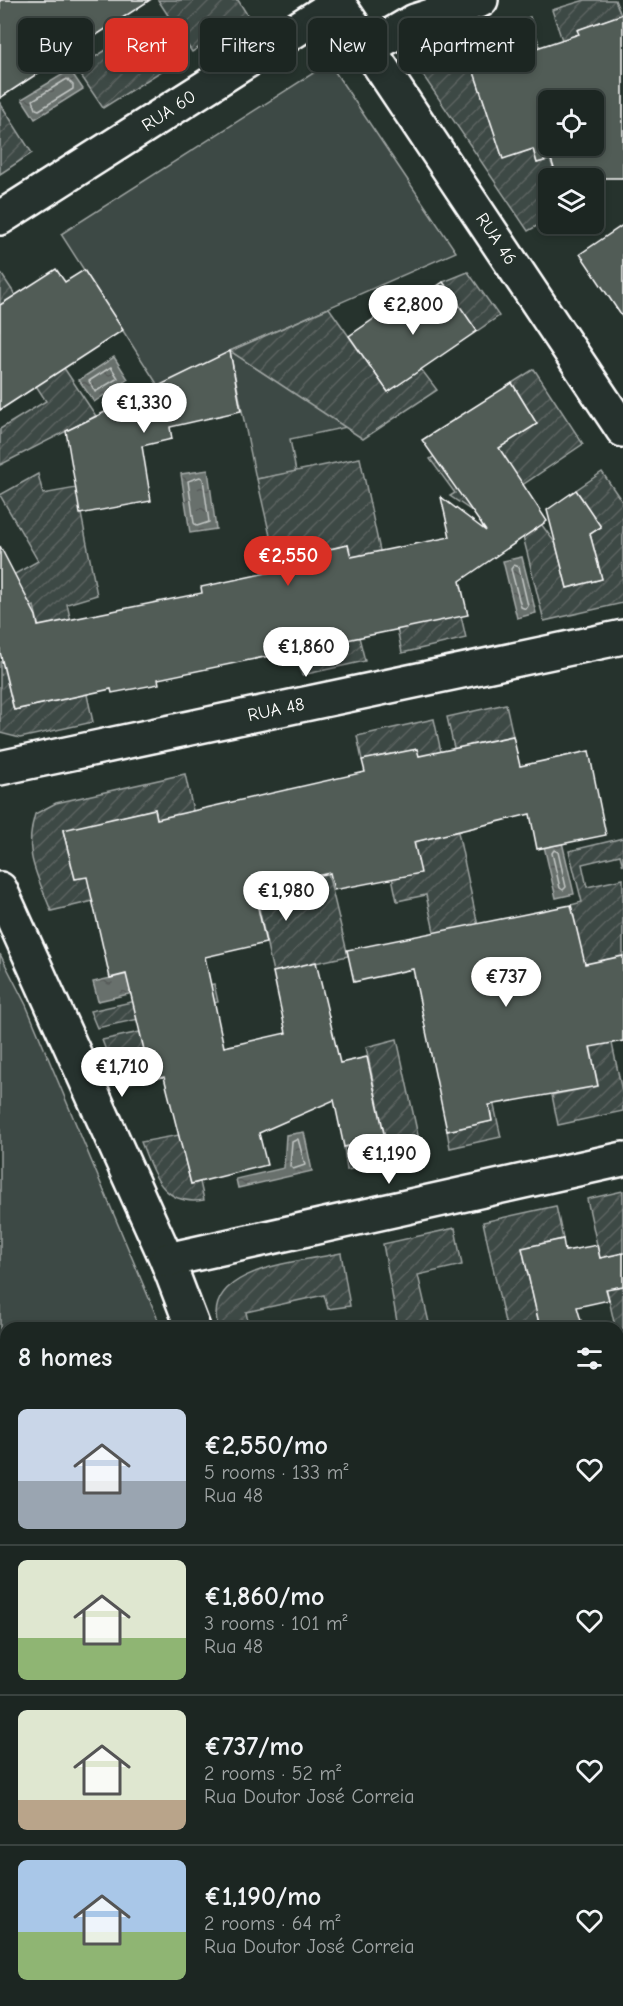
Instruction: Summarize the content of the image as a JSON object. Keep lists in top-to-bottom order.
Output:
{
  "streets": {
    "street": ["RUA 60", "RUA 46", "RUA 48"]
  },
  "crossings": [
    ["RUA 60", "RUA 46"]
  ],
  "page": {
    "chip": [
      "Buy",
      "Rent",
      "Filters",
      "New",
      "Apartment"
    ],
    "price": [
      "€2,800",
      "€1,330",
      "€2,550",
      "€1,860",
      "€1,980",
      "€737",
      "€1,710",
      "€1,190"
    ],
    "heading": "8 homes",
    "list": [
      {
        "name": "€2,550/mo",
        "note": "5 rooms · 133 m² · Rua 48"
      },
      {
        "name": "€1,860/mo",
        "note": "3 rooms · 101 m² · Rua 48"
      },
      {
        "name": "€737/mo",
        "note": "2 rooms · 52 m² · Rua Doutor José Correia"
      },
      {
        "name": "€1,190/mo",
        "note": "2 rooms · 64 m² · Rua Doutor José Correia"
      }
    ]
  }
}
